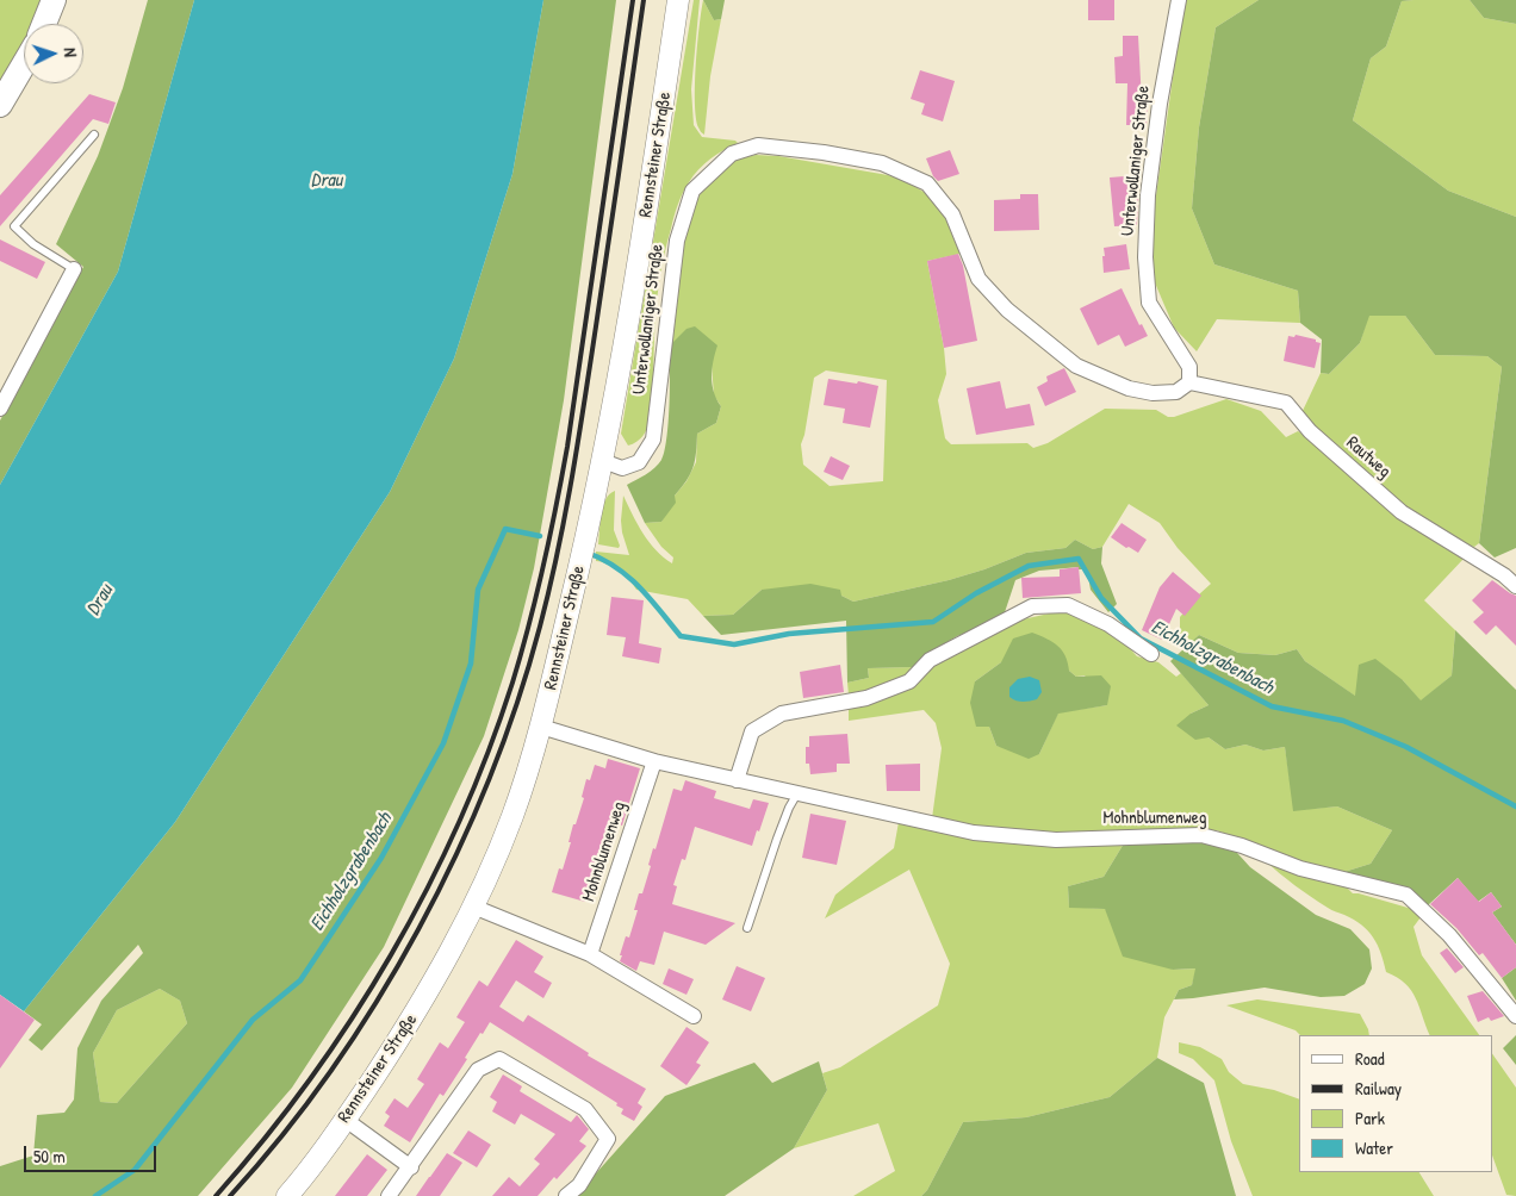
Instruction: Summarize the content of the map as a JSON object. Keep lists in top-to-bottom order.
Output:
{
  "streets": {
    "main road": ["Rennsteiner Straße"],
    "street": ["Unterwollaniger Straße", "Rautweg", "Mohnblumenweg"]
  },
  "crossings": [
    ["Rennsteiner Straße", "Unterwollaniger Straße"],
    ["Rennsteiner Straße", "Mohnblumenweg"],
    ["Unterwollaniger Straße", "Rautweg"]
  ],
  "water": ["Drau", "Eichholzgrabenbach"],
  "legend": [
    "Road",
    "Railway",
    "Park",
    "Water"
  ],
  "scale_bar": "50 m",
  "north": "right"
}
